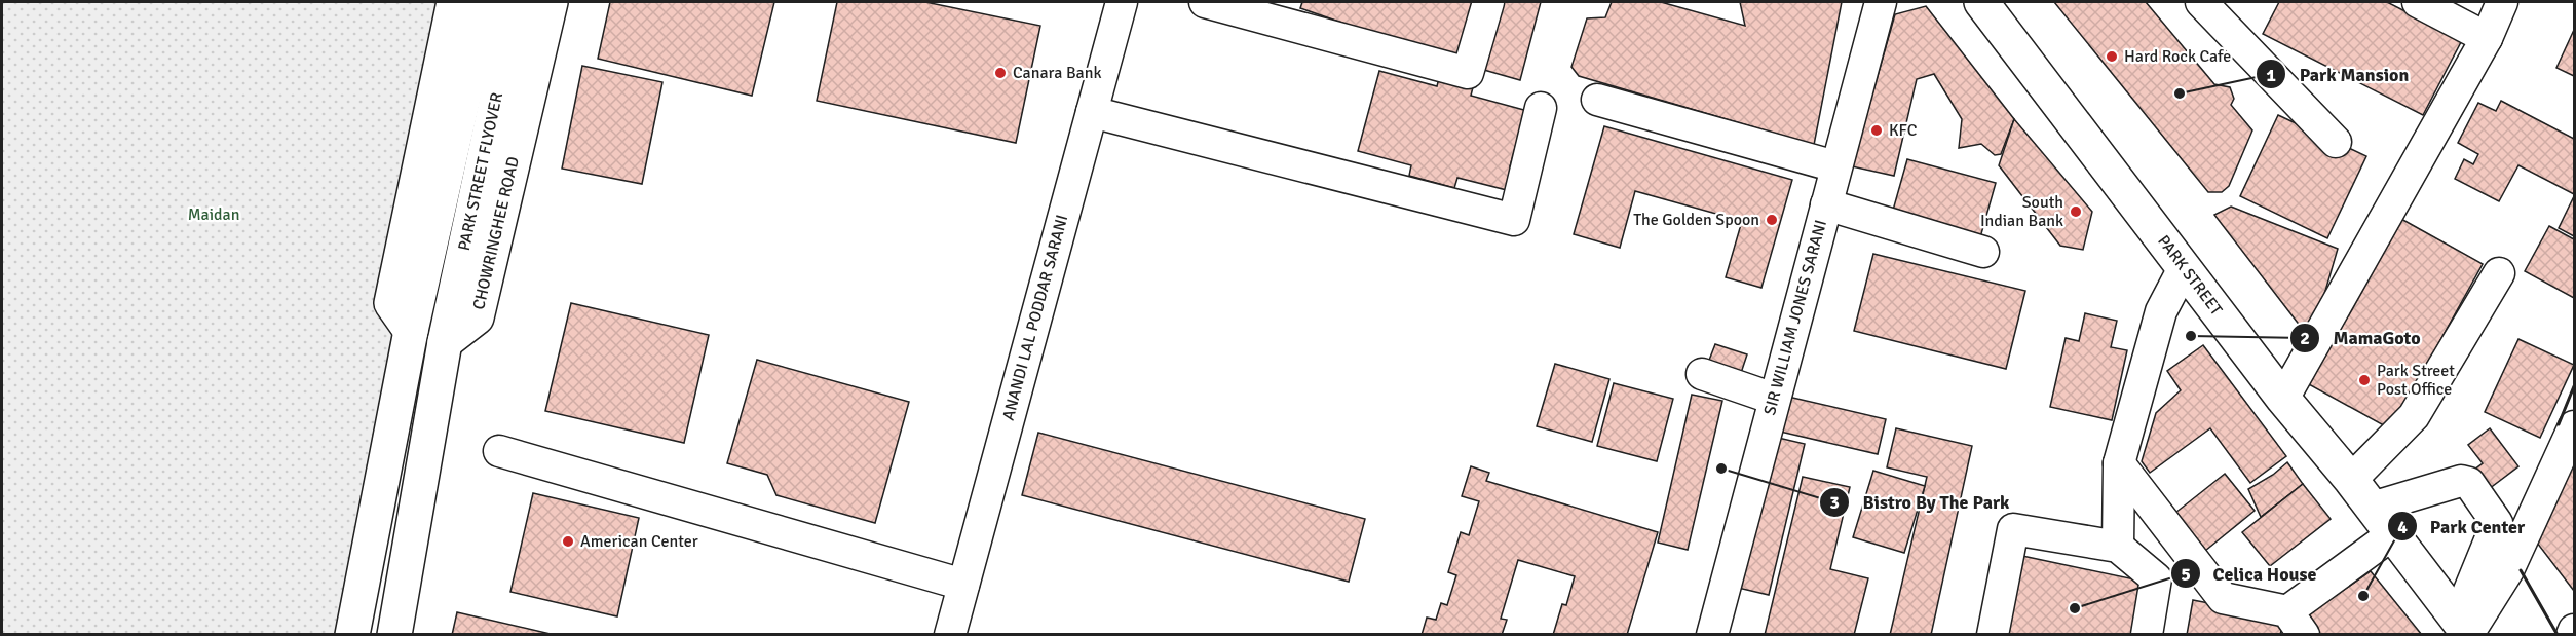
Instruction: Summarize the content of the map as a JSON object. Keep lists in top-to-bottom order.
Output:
{
  "streets": {
    "main road": ["PARK STREET FLYOVER", "CHOWRINGHEE ROAD", "PARK STREET"],
    "street": ["ANANDI LAL PODDAR SARANI", "SIR WILLIAM JONES SARANI"]
  },
  "crossings": [
    ["PARK STREET FLYOVER", "CHOWRINGHEE ROAD"]
  ],
  "parks": ["Maidan"],
  "places": [
    "Hard Rock Cafe",
    "Canara Bank",
    "Park Mansion",
    "KFC",
    "South Indian Bank",
    "The Golden Spoon",
    "MamaGoto",
    "Park Street Post Office",
    "Bistro By The Park",
    "American Center",
    "Park Center",
    "Celica House"
  ]
}
